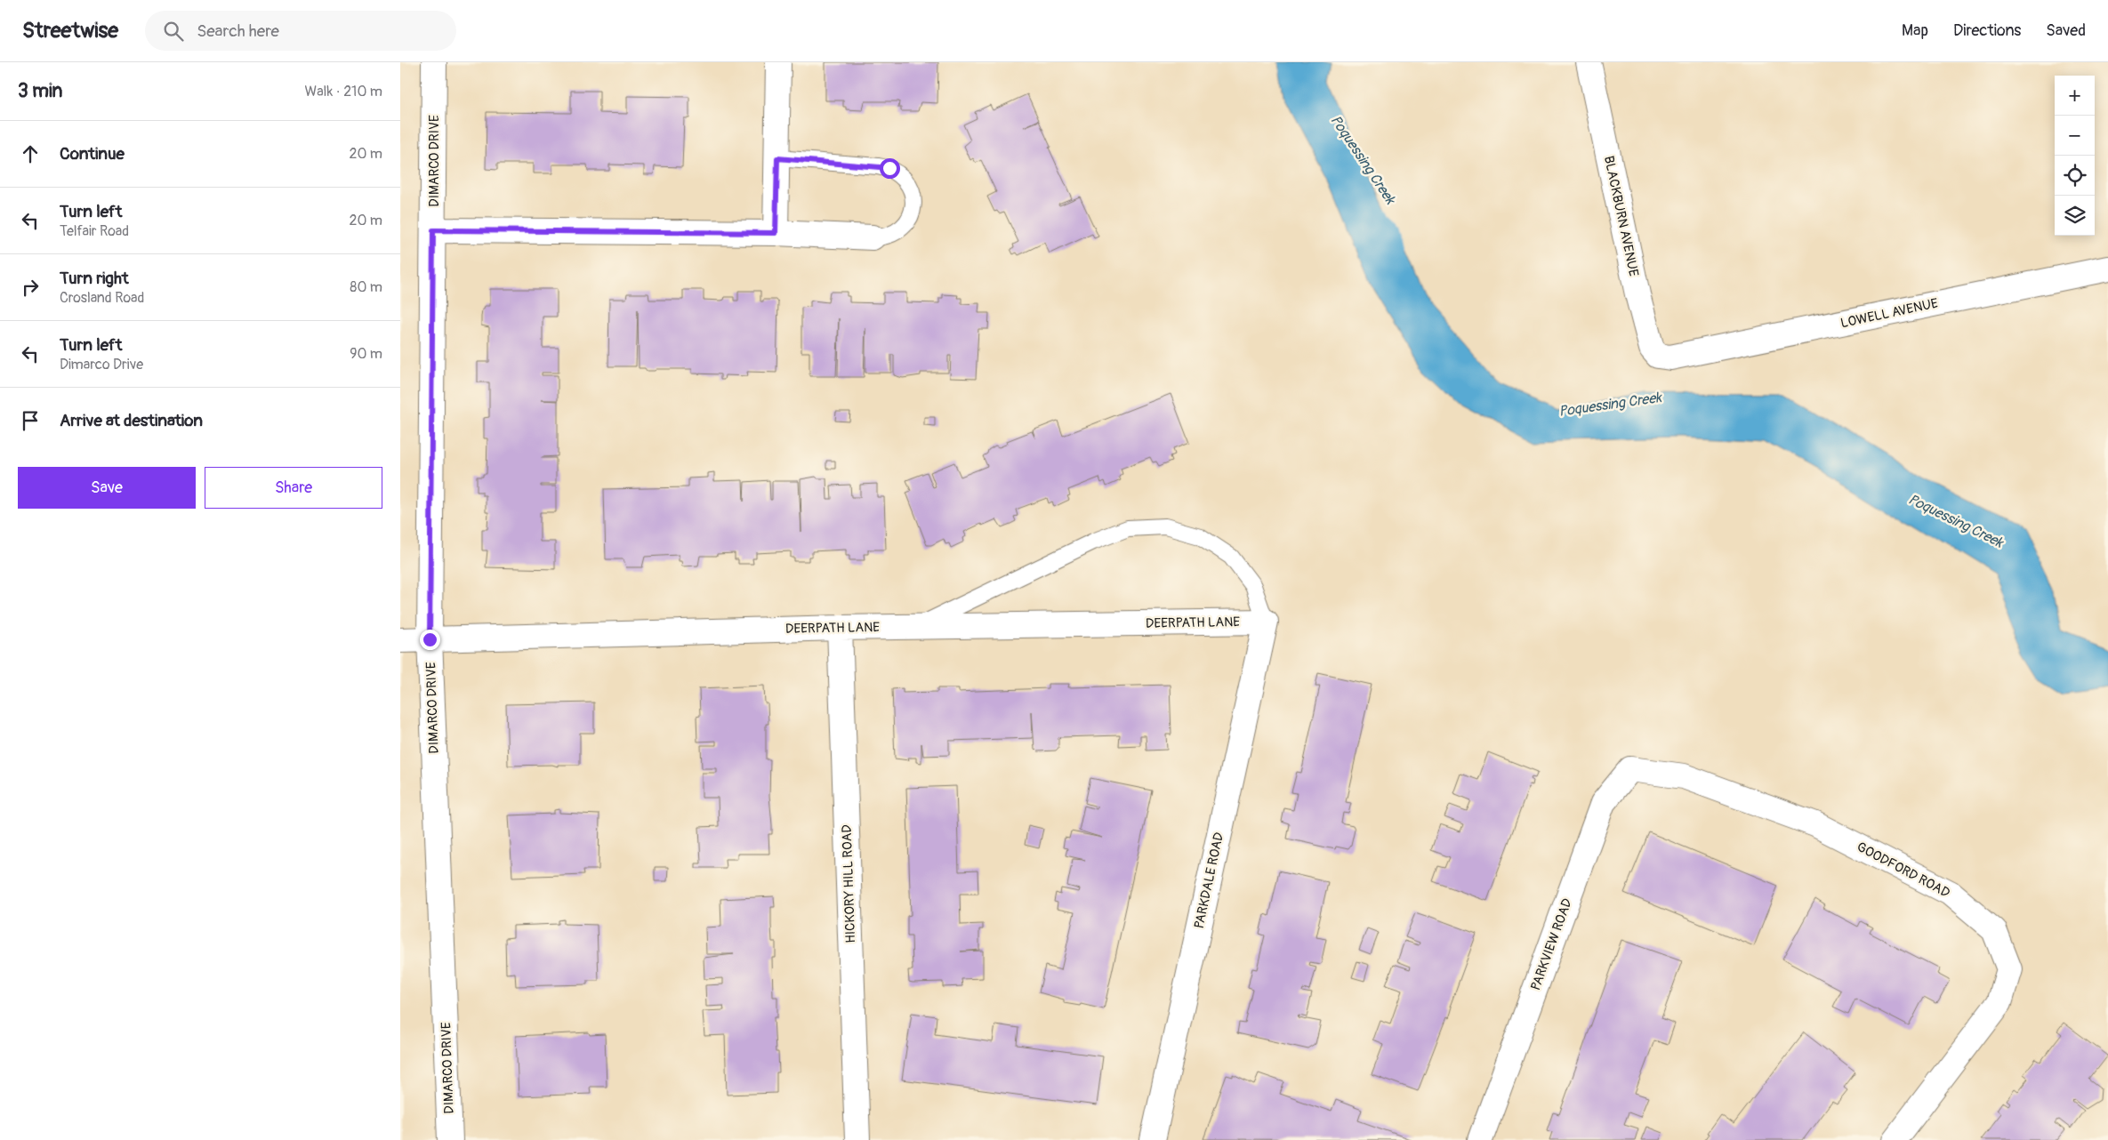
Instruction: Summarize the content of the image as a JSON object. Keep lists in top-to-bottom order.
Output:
{
  "streets": {
    "street": [
      "DIMARCO DRIVE",
      "BLACKBURN AVENUE",
      "LOWELL AVENUE",
      "DEERPATH LANE",
      "GOODFORD ROAD",
      "PARKDALE ROAD",
      "HICKORY HILL ROAD",
      "PARKVIEW ROAD"
    ]
  },
  "crossings": [
    ["DIMARCO DRIVE", "DEERPATH LANE"],
    ["BLACKBURN AVENUE", "LOWELL AVENUE"],
    ["DEERPATH LANE", "PARKDALE ROAD"],
    ["DEERPATH LANE", "HICKORY HILL ROAD"],
    ["GOODFORD ROAD", "PARKVIEW ROAD"]
  ],
  "water": ["Poquessing Creek"],
  "page": {
    "header": "Streetwise",
    "search": "Search here",
    "nav": ["Map", "Directions", "Saved"],
    "heading": ["3 min", "Walk · 210 m"],
    "map_buttons": ["+", "−"],
    "list": [
      ["Continue", "20 m"],
      ["Turn left", "Telfair Road", "20 m"],
      ["Turn right", "Crosland Road", "80 m"],
      ["Turn left", "Dimarco Drive", "90 m"],
      "Arrive at destination"
    ],
    "buttons": ["Save", "Share"]
  }
}
